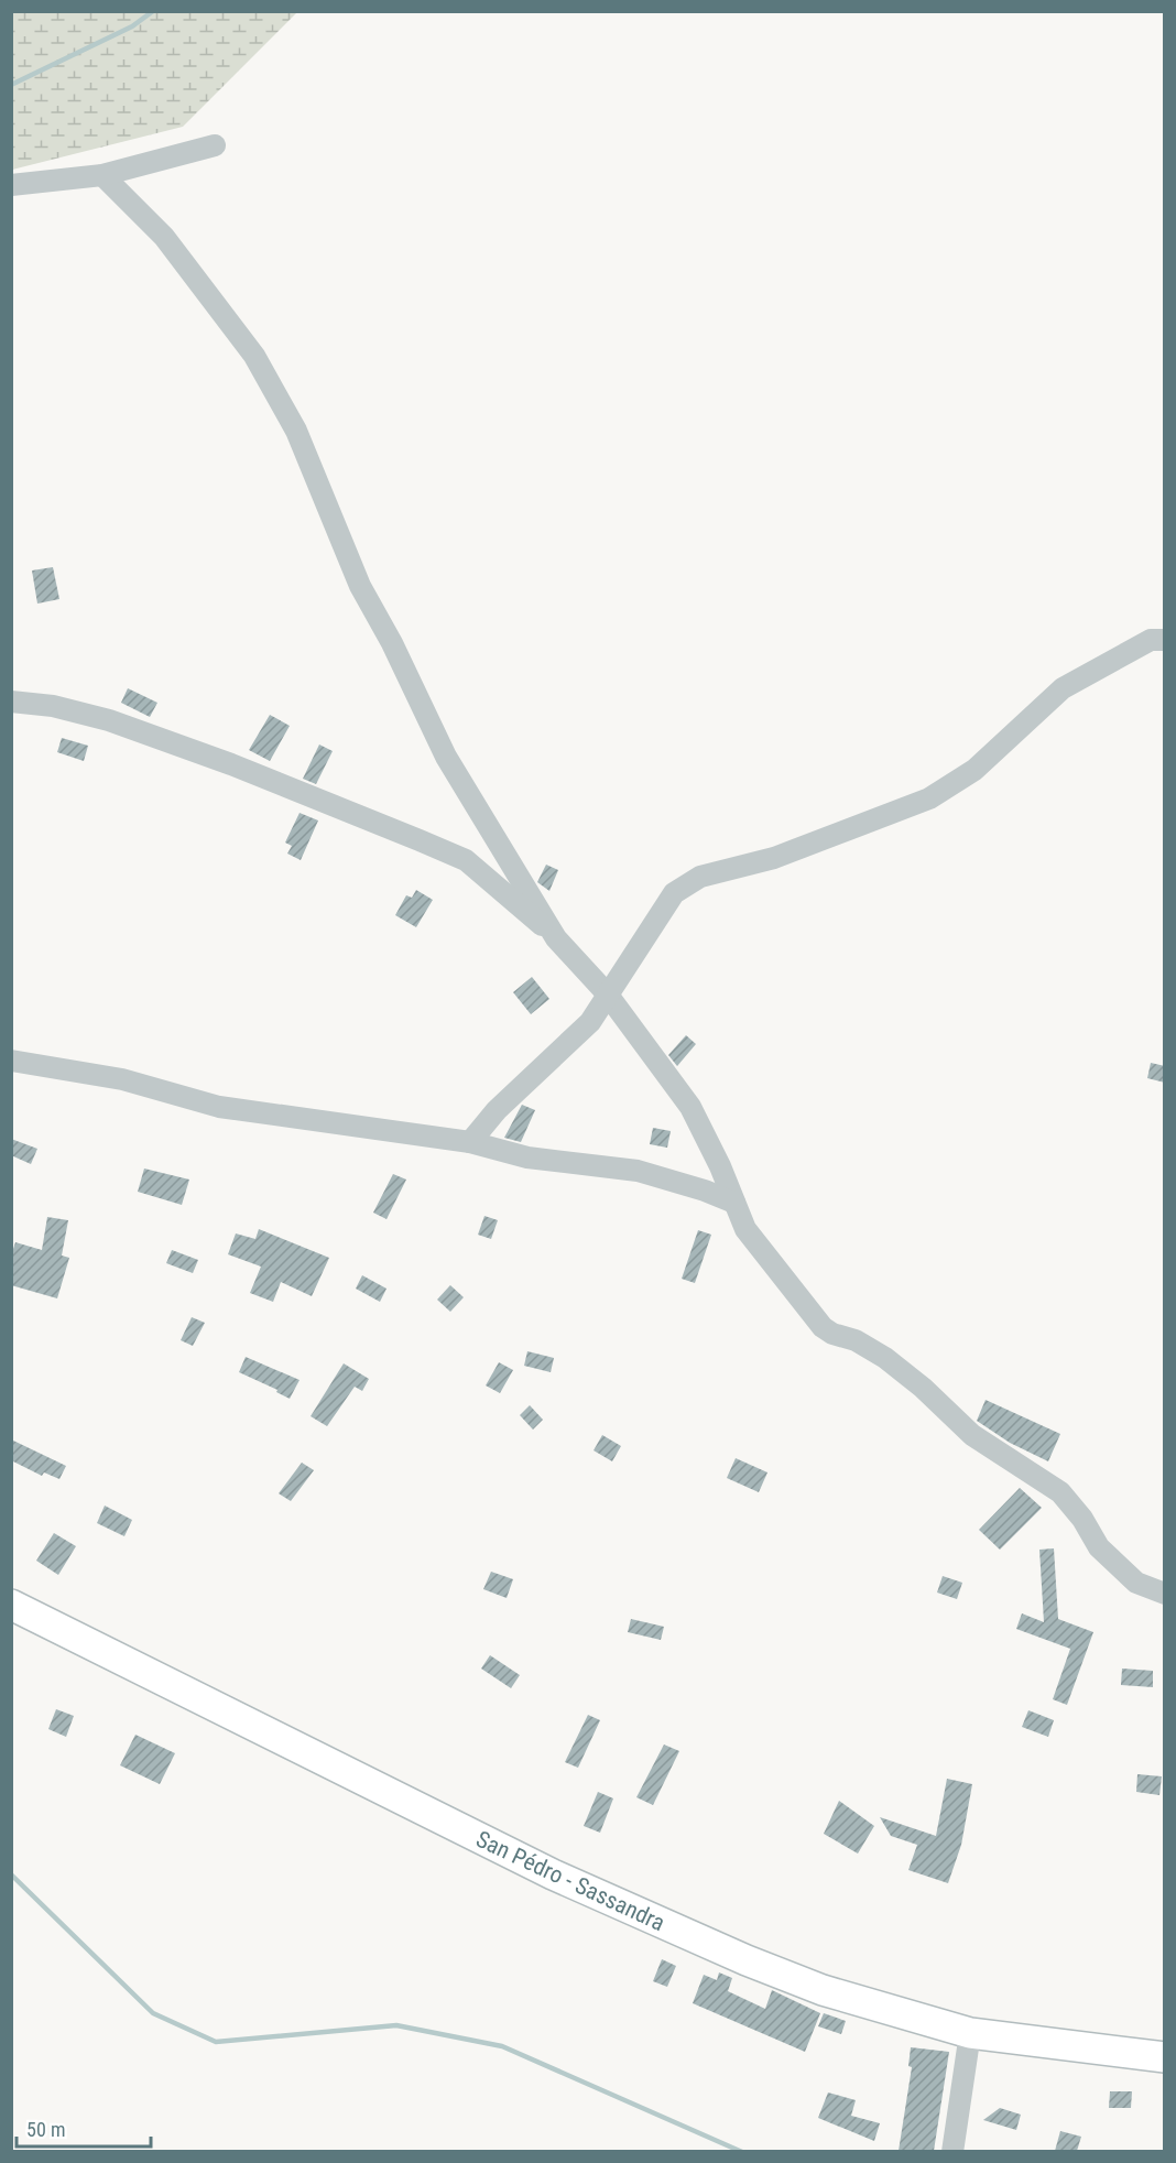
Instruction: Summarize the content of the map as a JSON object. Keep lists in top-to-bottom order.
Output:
{
  "streets": {
    "main road": ["San Pédro - Sassandra"]
  },
  "scale_bar": "50 m"
}
